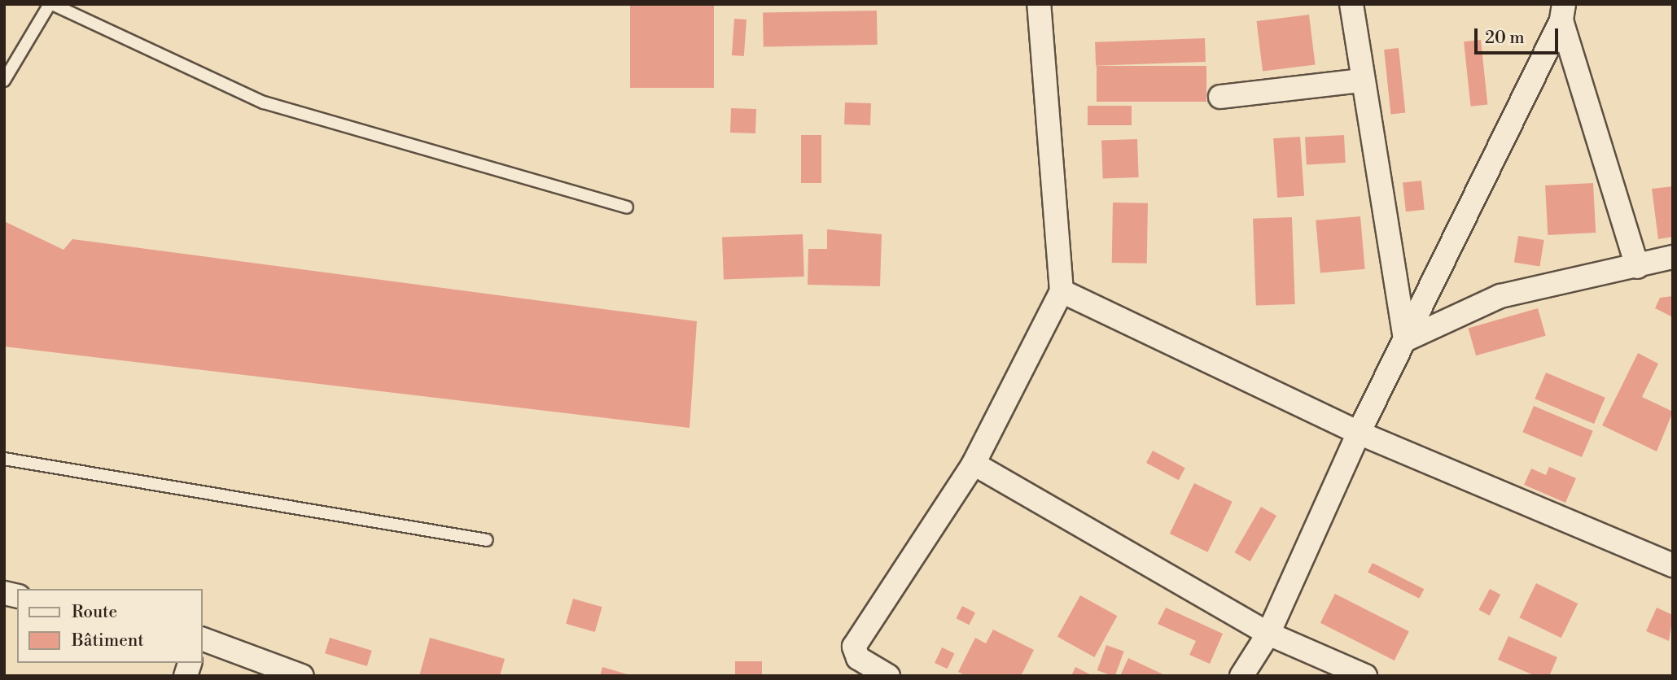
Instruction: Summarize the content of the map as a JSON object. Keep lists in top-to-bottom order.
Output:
{
  "legend": ["Route", "Bâtiment"],
  "scale_bar": "20 m"
}
